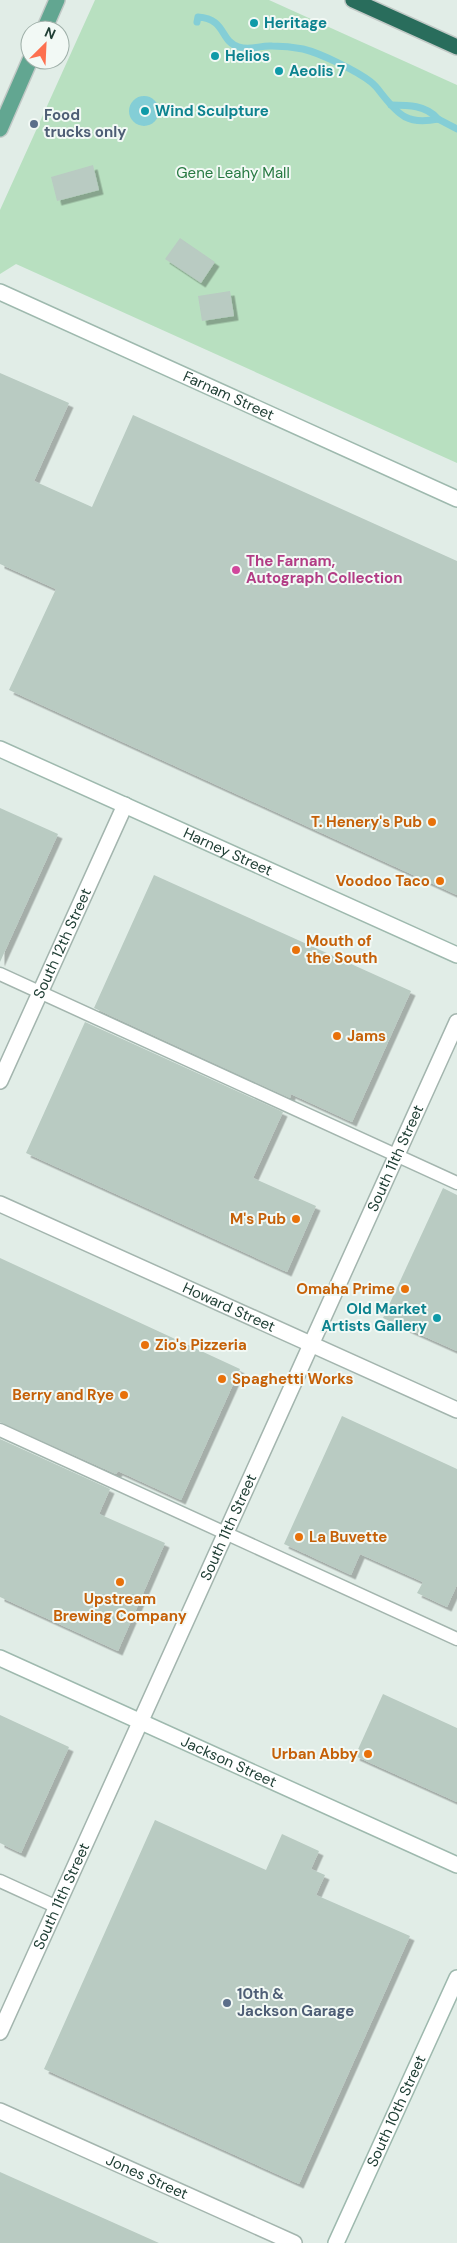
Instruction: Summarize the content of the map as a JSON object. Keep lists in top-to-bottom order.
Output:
{
  "streets": {
    "street": [
      "Farnam Street",
      "Harney Street",
      "South 12th Street",
      "South 11th Street",
      "Howard Street",
      "Jackson Street",
      "South 10th Street",
      "Jones Street"
    ]
  },
  "crossings": [
    ["Harney Street", "South 12th Street"],
    ["South 11th Street", "Howard Street"],
    ["South 11th Street", "Jackson Street"]
  ],
  "parks": ["Gene Leahy Mall"],
  "places": [
    "Heritage",
    "Helios",
    "Aeolis 7",
    "Wind Sculpture",
    "Food trucks only",
    "The Farnam, Autograph Collection",
    "T. Henery's Pub",
    "Voodoo Taco",
    "Mouth of the South",
    "Jams",
    "M's Pub",
    "Omaha Prime",
    "Old Market Artists Gallery",
    "Zio's Pizzeria",
    "Spaghetti Works",
    "Berry and Rye",
    "La Buvette",
    "Upstream Brewing Company",
    "Urban Abby",
    "10th & Jackson Garage"
  ],
  "north": "top right"
}
